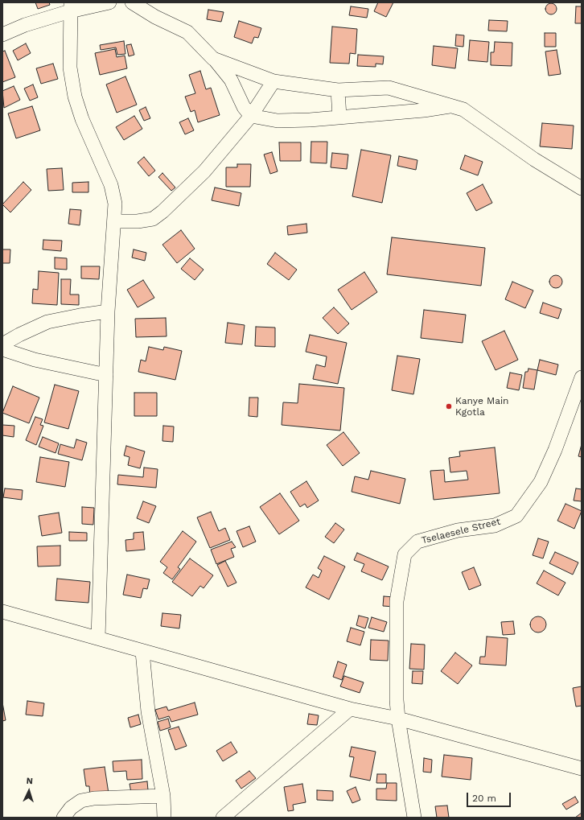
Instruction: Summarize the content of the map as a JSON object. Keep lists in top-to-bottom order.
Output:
{
  "streets": {
    "street": ["Tselaesele Street"]
  },
  "places": ["Kanye Main Kgotla"],
  "scale_bar": "20 m",
  "north": "top"
}
